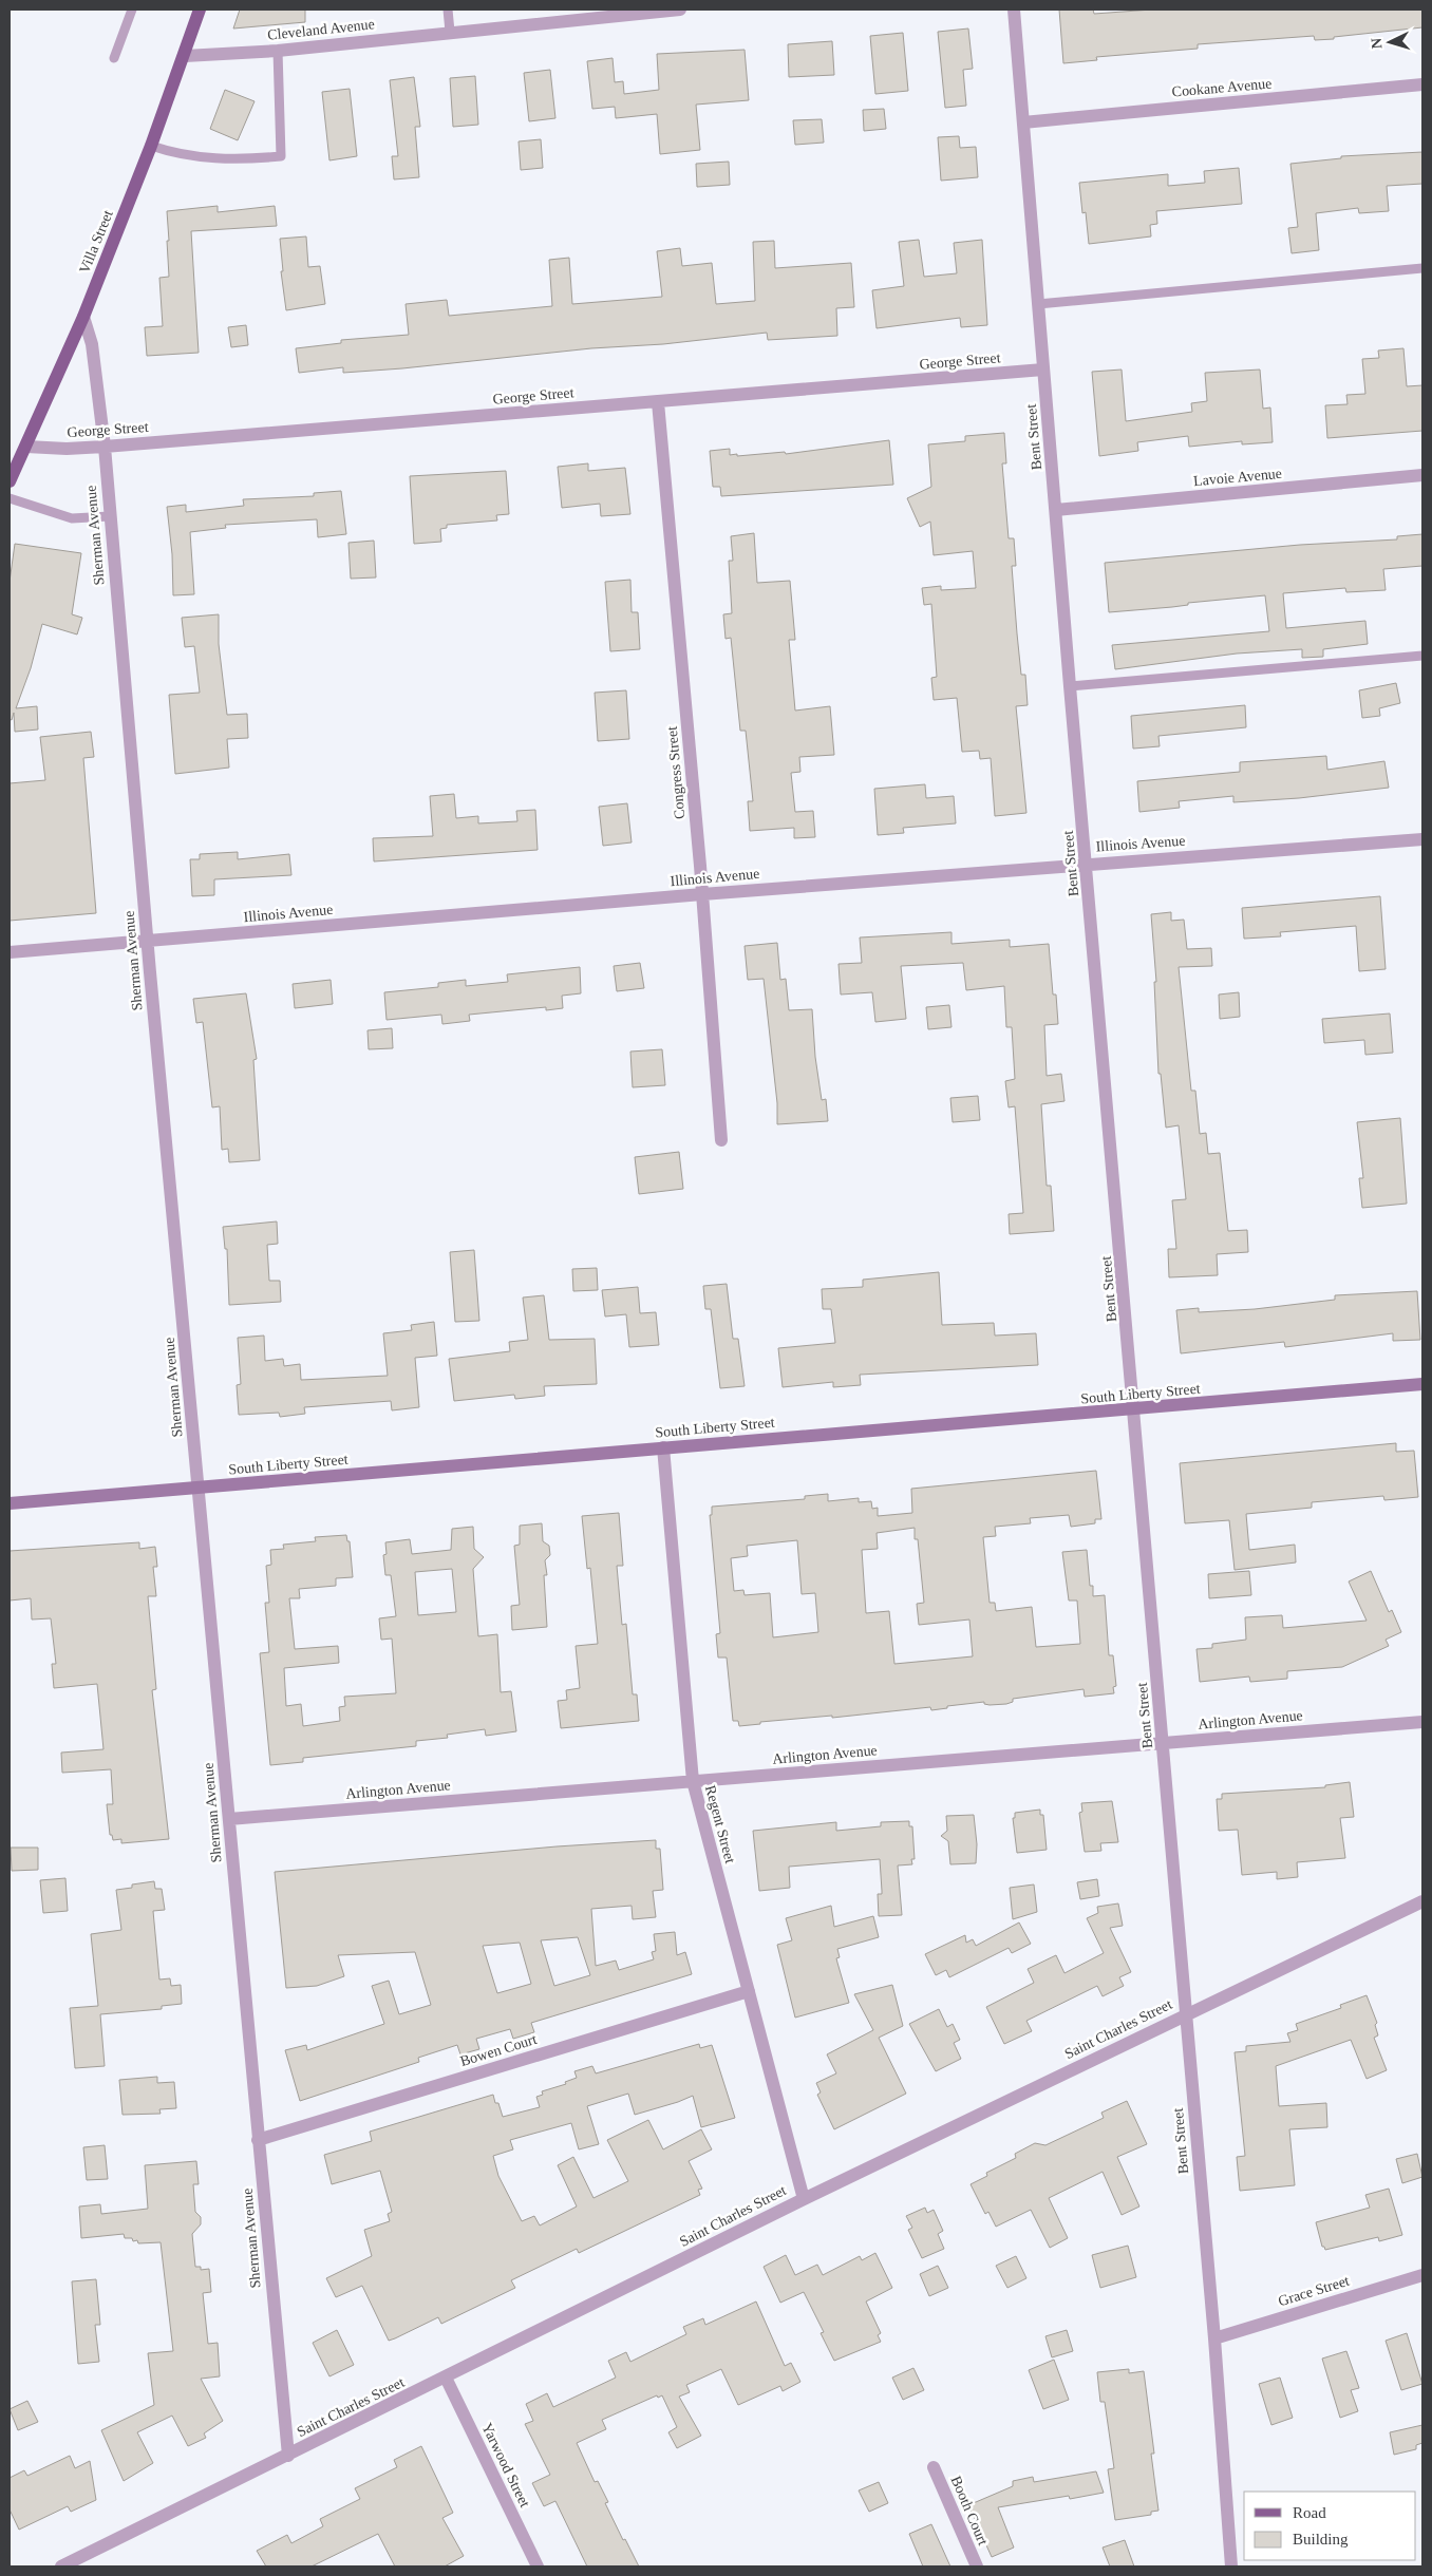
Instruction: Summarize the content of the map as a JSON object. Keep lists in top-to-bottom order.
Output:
{
  "streets": {
    "main road": ["Villa Street", "South Liberty Street"],
    "street": [
      "Cleveland Avenue",
      "Cookane Avenue",
      "George Street",
      "Bent Street",
      "Lavoie Avenue",
      "Sherman Avenue",
      "Congress Street",
      "Illinois Avenue",
      "Arlington Avenue",
      "Regent Street",
      "Saint Charles Street",
      "Bowen Court",
      "Grace Street",
      "Yarwood Street",
      "Booth Court"
    ]
  },
  "crossings": [
    ["Cleveland Avenue", "Villa Street"],
    ["Cookane Avenue", "Bent Street"],
    ["Villa Street", "George Street"],
    ["Villa Street", "Sherman Avenue"],
    ["George Street", "Bent Street"],
    ["George Street", "Sherman Avenue"],
    ["George Street", "Congress Street"],
    ["Bent Street", "Lavoie Avenue"],
    ["Bent Street", "Illinois Avenue"],
    ["Bent Street", "South Liberty Street"],
    ["Bent Street", "Arlington Avenue"],
    ["Bent Street", "Saint Charles Street"],
    ["Bent Street", "Grace Street"],
    ["Sherman Avenue", "Illinois Avenue"],
    ["Sherman Avenue", "South Liberty Street"],
    ["Sherman Avenue", "Arlington Avenue"],
    ["Sherman Avenue", "Saint Charles Street"],
    ["Sherman Avenue", "Bowen Court"],
    ["Congress Street", "Illinois Avenue"],
    ["South Liberty Street", "Regent Street"],
    ["Arlington Avenue", "Regent Street"],
    ["Regent Street", "Saint Charles Street"],
    ["Regent Street", "Bowen Court"],
    ["Saint Charles Street", "Yarwood Street"]
  ],
  "legend": ["Road", "Building"],
  "north": "left"
}
